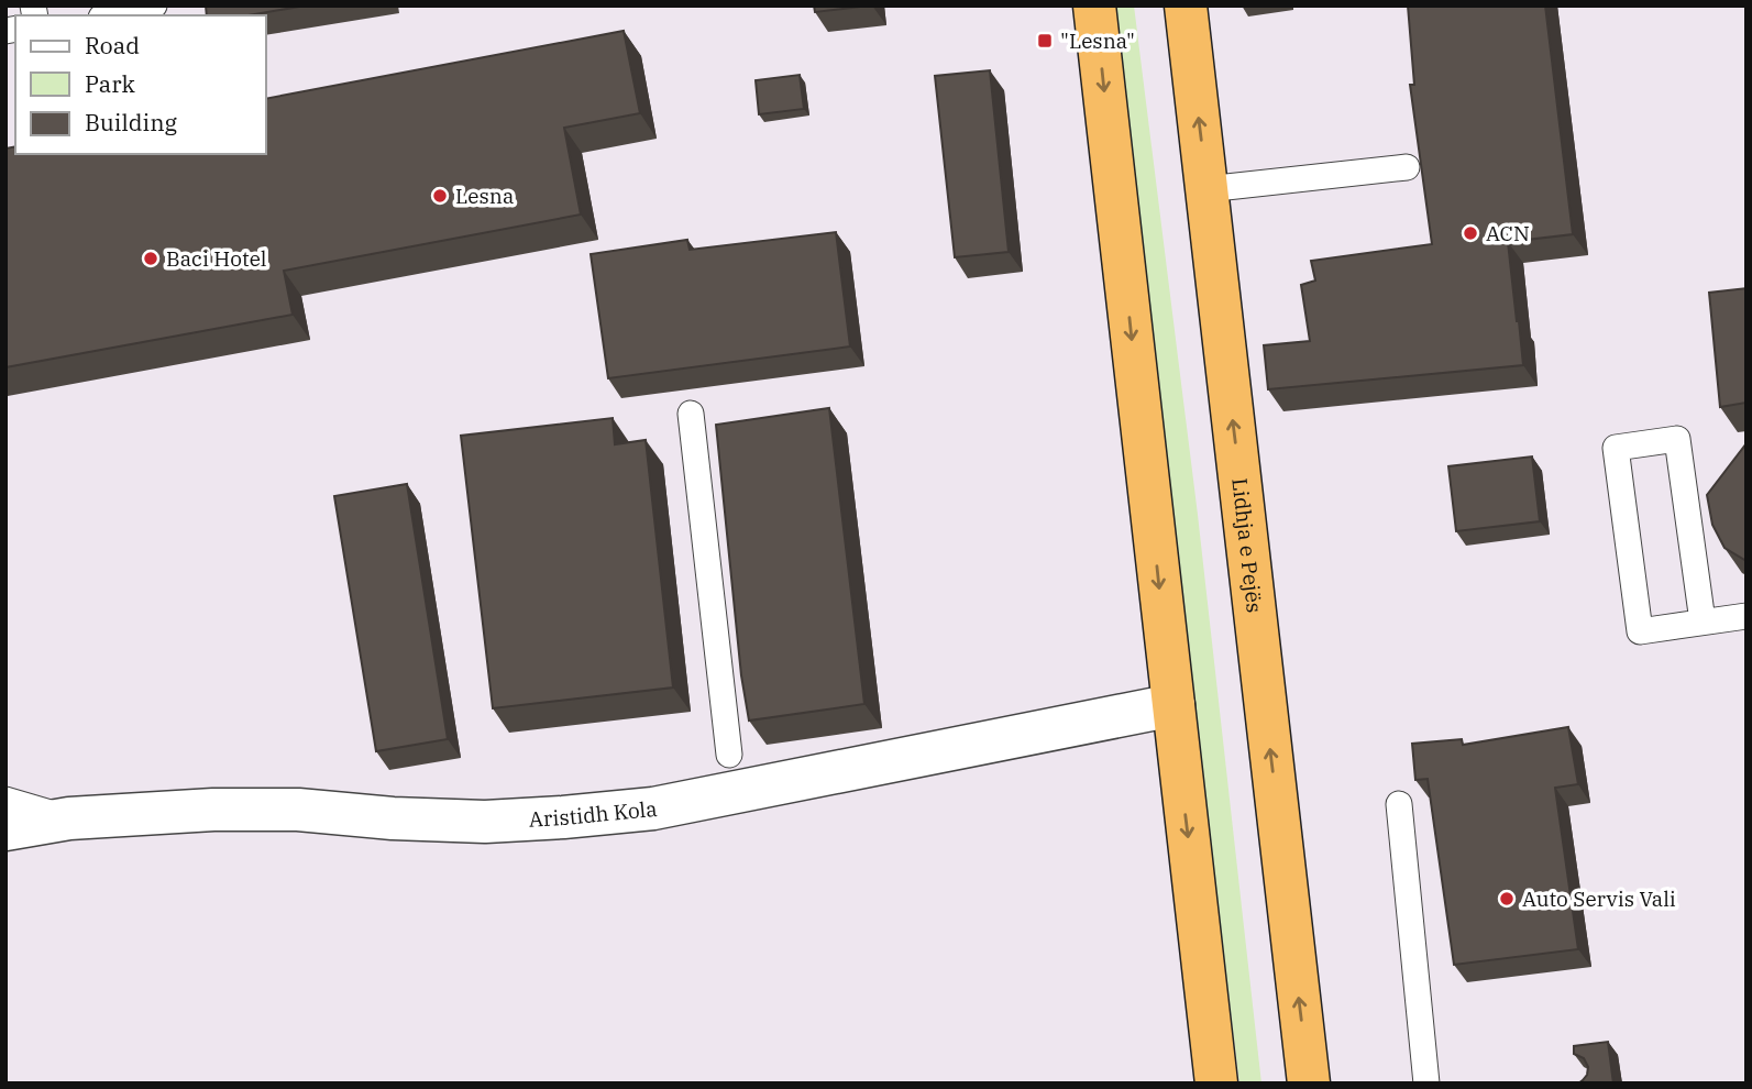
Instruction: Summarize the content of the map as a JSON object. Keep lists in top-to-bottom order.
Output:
{
  "streets": {
    "highway": ["Lidhja e Pejës"],
    "street": ["Aristidh Kola"]
  },
  "places": {
    "transit": ["\"Lesna\""],
    "other": [
      "Lesna",
      "ACN",
      "Baci Hotel",
      "Auto Servis Vali"
    ]
  },
  "legend": ["Road", "Park", "Building"]
}
